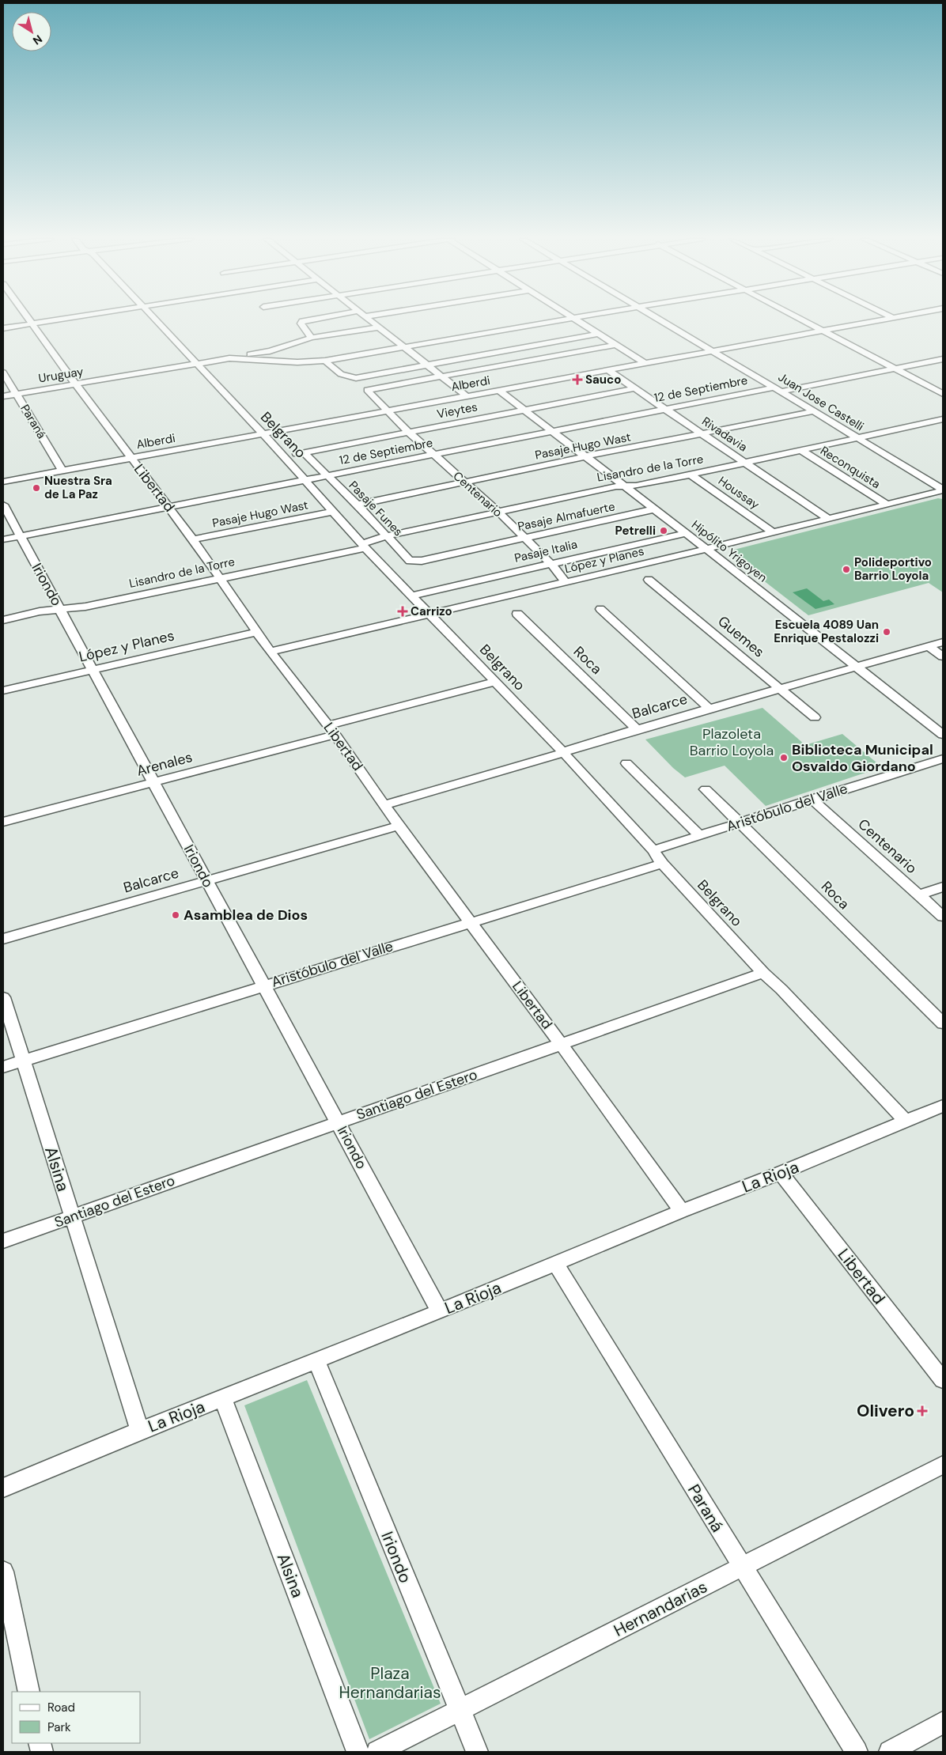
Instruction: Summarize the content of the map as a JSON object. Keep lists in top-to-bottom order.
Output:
{
  "streets": {
    "street": [
      "Uruguay",
      "Alberdi",
      "12 de Septiembre",
      "Juan Jose Castelli",
      "Vieytes",
      "Paraná",
      "Rivadavia",
      "Belgrano",
      "Pasaje Hugo Wast",
      "Reconquista",
      "Lisandro de la Torre",
      "Libertad",
      "Houssay",
      "Centenario",
      "Pasaje Funes",
      "Pasaje Almafuerte",
      "Pasaje Italia",
      "Hipólito Yrigoyen",
      "López y Planes",
      "Iriondo",
      "Guemes",
      "Roca",
      "Balcarce",
      "Arenales",
      "Aristóbulo del Valle",
      "Santiago del Estero",
      "Alsina",
      "La Rioja",
      "Hernandarias"
    ]
  },
  "crossings": [
    ["Uruguay", "Paraná"],
    ["Uruguay", "Belgrano"],
    ["Uruguay", "Libertad"],
    ["Alberdi", "Juan Jose Castelli"],
    ["Alberdi", "Paraná"],
    ["Alberdi", "Rivadavia"],
    ["Alberdi", "Belgrano"],
    ["Alberdi", "Libertad"],
    ["Alberdi", "Centenario"],
    ["Alberdi", "Hipólito Yrigoyen"],
    ["12 de Septiembre", "Juan Jose Castelli"],
    ["12 de Septiembre", "Rivadavia"],
    ["12 de Septiembre", "Belgrano"],
    ["12 de Septiembre", "Libertad"],
    ["12 de Septiembre", "Centenario"],
    ["12 de Septiembre", "Pasaje Funes"],
    ["12 de Septiembre", "Hipólito Yrigoyen"],
    ["12 de Septiembre", "Iriondo"],
    ["Juan Jose Castelli", "Pasaje Hugo Wast"],
    ["Juan Jose Castelli", "Lisandro de la Torre"],
    ["Juan Jose Castelli", "López y Planes"],
    ["Vieytes", "Rivadavia"],
    ["Vieytes", "Belgrano"],
    ["Vieytes", "Centenario"],
    ["Vieytes", "Pasaje Funes"],
    ["Vieytes", "Hipólito Yrigoyen"],
    ["Paraná", "La Rioja"],
    ["Paraná", "Hernandarias"],
    ["Rivadavia", "Pasaje Hugo Wast"],
    ["Rivadavia", "Lisandro de la Torre"],
    ["Rivadavia", "López y Planes"],
    ["Belgrano", "Pasaje Hugo Wast"],
    ["Belgrano", "Lisandro de la Torre"],
    ["Belgrano", "Pasaje Italia"],
    ["Belgrano", "López y Planes"],
    ["Belgrano", "Balcarce"],
    ["Belgrano", "Arenales"],
    ["Belgrano", "Aristóbulo del Valle"],
    ["Belgrano", "Santiago del Estero"],
    ["Belgrano", "La Rioja"],
    ["Pasaje Hugo Wast", "Libertad"],
    ["Pasaje Hugo Wast", "Centenario"],
    ["Pasaje Hugo Wast", "Pasaje Funes"],
    ["Pasaje Hugo Wast", "Hipólito Yrigoyen"],
    ["Reconquista", "Lisandro de la Torre"],
    ["Reconquista", "López y Planes"],
    ["Lisandro de la Torre", "Libertad"],
    ["Lisandro de la Torre", "Houssay"],
    ["Lisandro de la Torre", "Centenario"],
    ["Lisandro de la Torre", "Pasaje Funes"],
    ["Lisandro de la Torre", "Hipólito Yrigoyen"],
    ["Lisandro de la Torre", "Iriondo"],
    ["Libertad", "López y Planes"],
    ["Libertad", "Balcarce"],
    ["Libertad", "Arenales"],
    ["Libertad", "Aristóbulo del Valle"],
    ["Libertad", "Santiago del Estero"],
    ["Libertad", "La Rioja"],
    ["Houssay", "López y Planes"],
    ["Centenario", "Pasaje Almafuerte"],
    ["Centenario", "Pasaje Italia"],
    ["Centenario", "López y Planes"],
    ["Centenario", "Aristóbulo del Valle"],
    ["Pasaje Funes", "Pasaje Almafuerte"],
    ["Pasaje Almafuerte", "Hipólito Yrigoyen"],
    ["Pasaje Italia", "Hipólito Yrigoyen"],
    ["Hipólito Yrigoyen", "López y Planes"],
    ["Hipólito Yrigoyen", "Balcarce"],
    ["López y Planes", "Iriondo"],
    ["Iriondo", "Balcarce"],
    ["Iriondo", "Arenales"],
    ["Iriondo", "Aristóbulo del Valle"],
    ["Iriondo", "Santiago del Estero"],
    ["Iriondo", "La Rioja"],
    ["Iriondo", "Hernandarias"],
    ["Guemes", "Balcarce"],
    ["Roca", "Balcarce"],
    ["Roca", "Aristóbulo del Valle"],
    ["Aristóbulo del Valle", "Alsina"],
    ["Santiago del Estero", "Alsina"],
    ["Alsina", "La Rioja"]
  ],
  "parks": ["Plazoleta Barrio Loyola", "Plaza Hernandarias"],
  "places": {
    "health": ["Sauco", "Carrizo", "Olivero"],
    "other": [
      "Nuestra Sra de La Paz",
      "Petrelli",
      "Polideportivo Barrio Loyola",
      "Escuela 4089 Uan Enrique Pestalozzi",
      "Biblioteca Municipal Osvaldo Giordano",
      "Asamblea de Dios"
    ]
  },
  "legend": ["Road", "Park"],
  "north": "bottom right"
}
